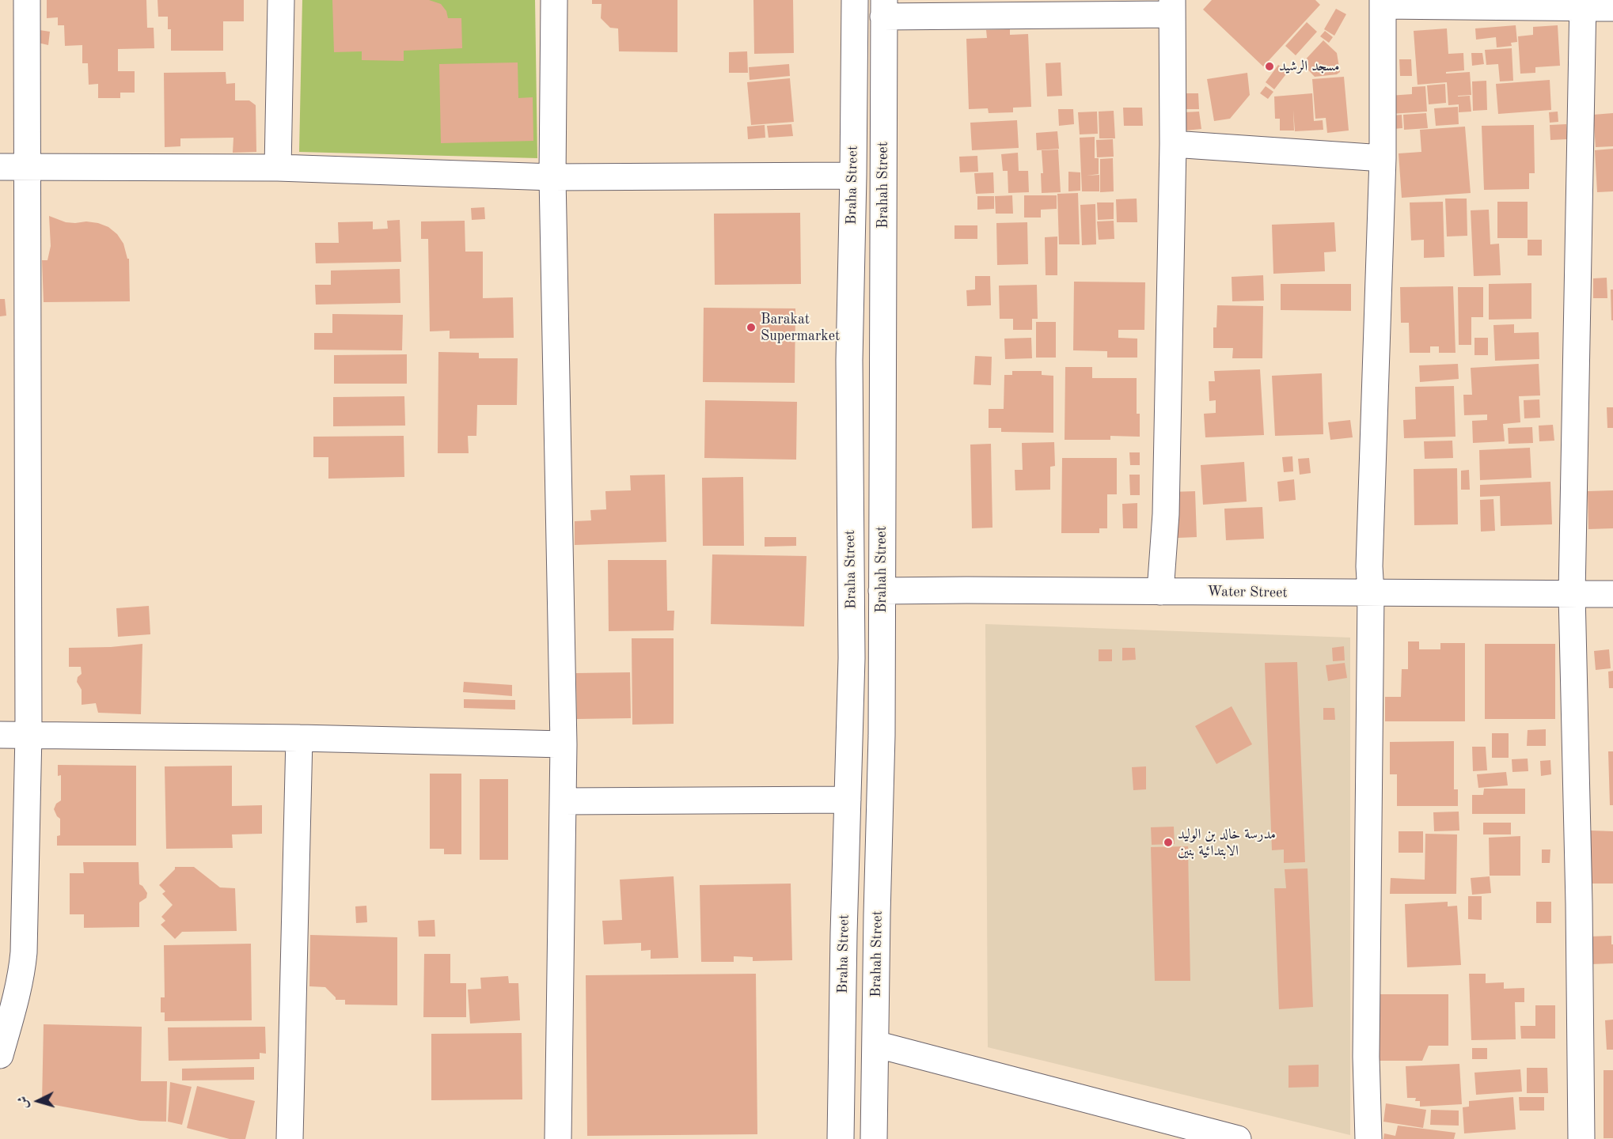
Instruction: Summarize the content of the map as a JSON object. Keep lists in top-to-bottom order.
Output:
{
  "streets": {
    "street": ["Braha Street", "Brahah Street", "Water Street"]
  },
  "crossings": [
    ["Brahah Street", "Water Street"]
  ],
  "places": ["مسجد الرشيد", "Barakat Supermarket", "مدرسة خالد بن الوليد الابتدائية بنين"],
  "north": "left"
}
